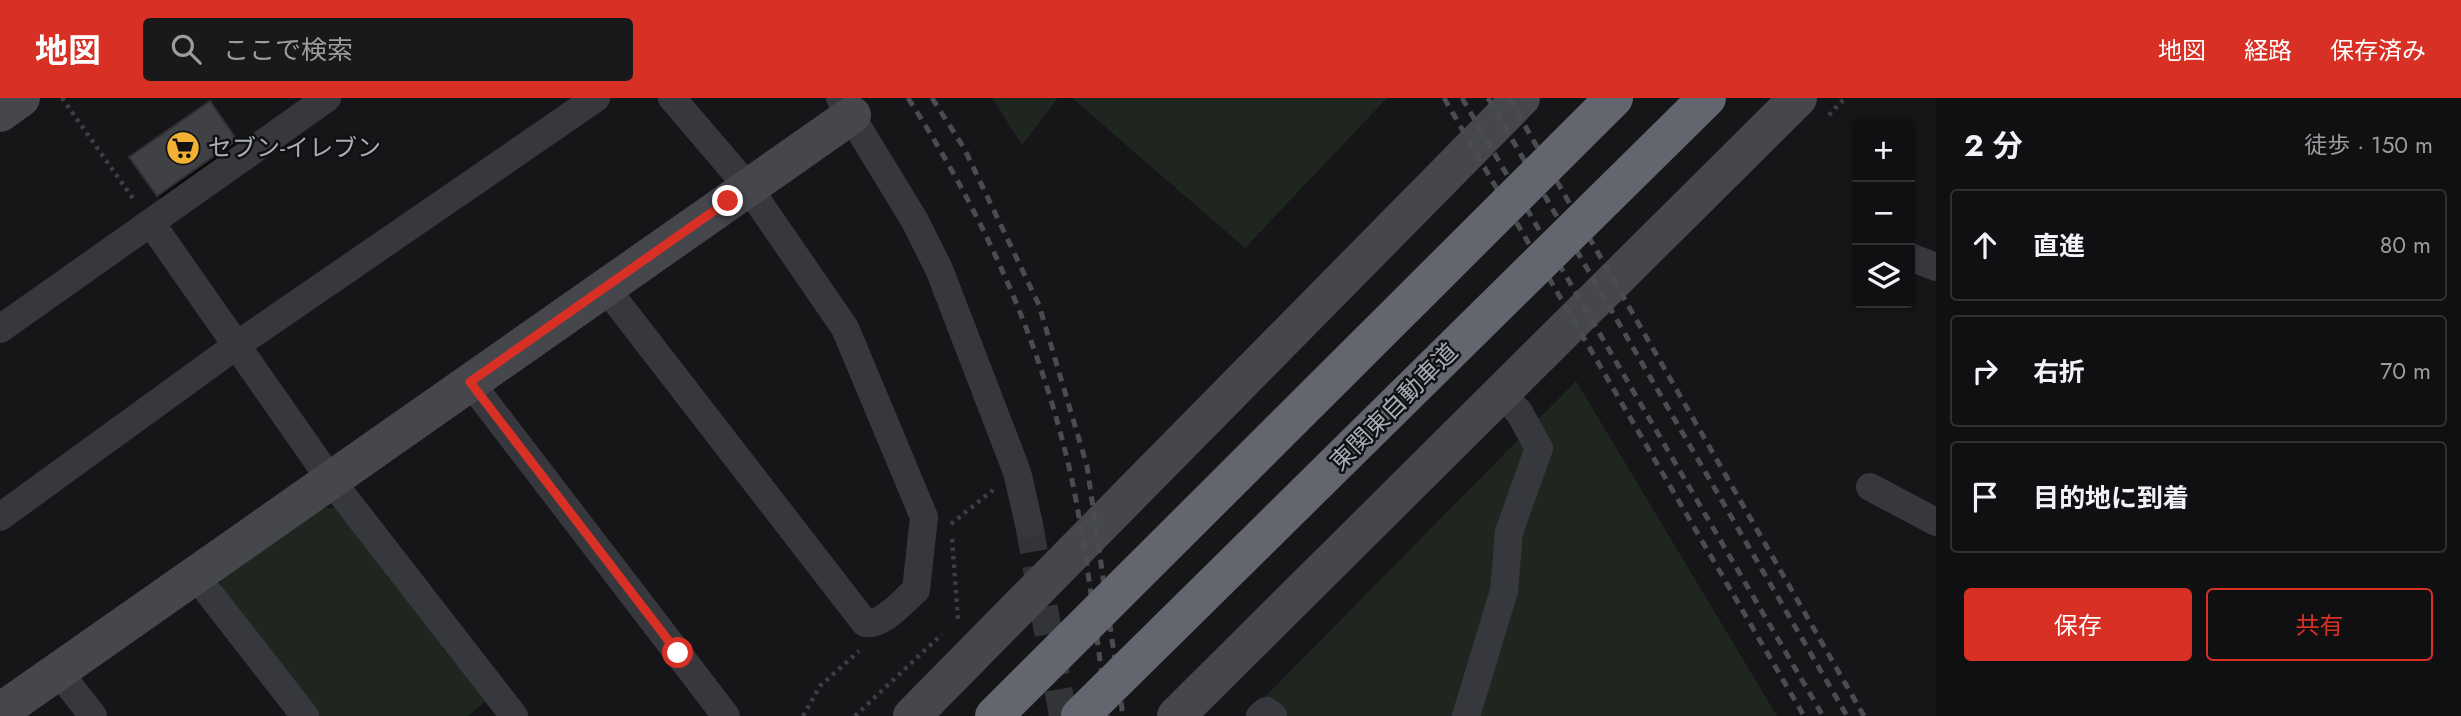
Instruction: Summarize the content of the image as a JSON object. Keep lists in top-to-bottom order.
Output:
{
  "streets": {
    "highway": ["東関東自動車道"]
  },
  "places": {
    "supermarket": ["セブン-イレブン"]
  },
  "page": {
    "header": "地図",
    "search": "ここで検索",
    "nav": ["地図", "経路", "保存済み"],
    "heading": ["2 分", "徒歩 · 150 m"],
    "map_buttons": ["+", "−"],
    "list": [
      ["直進", "80 m"],
      ["右折", "70 m"],
      "目的地に到着"
    ],
    "buttons": ["保存", "共有"]
  }
}
